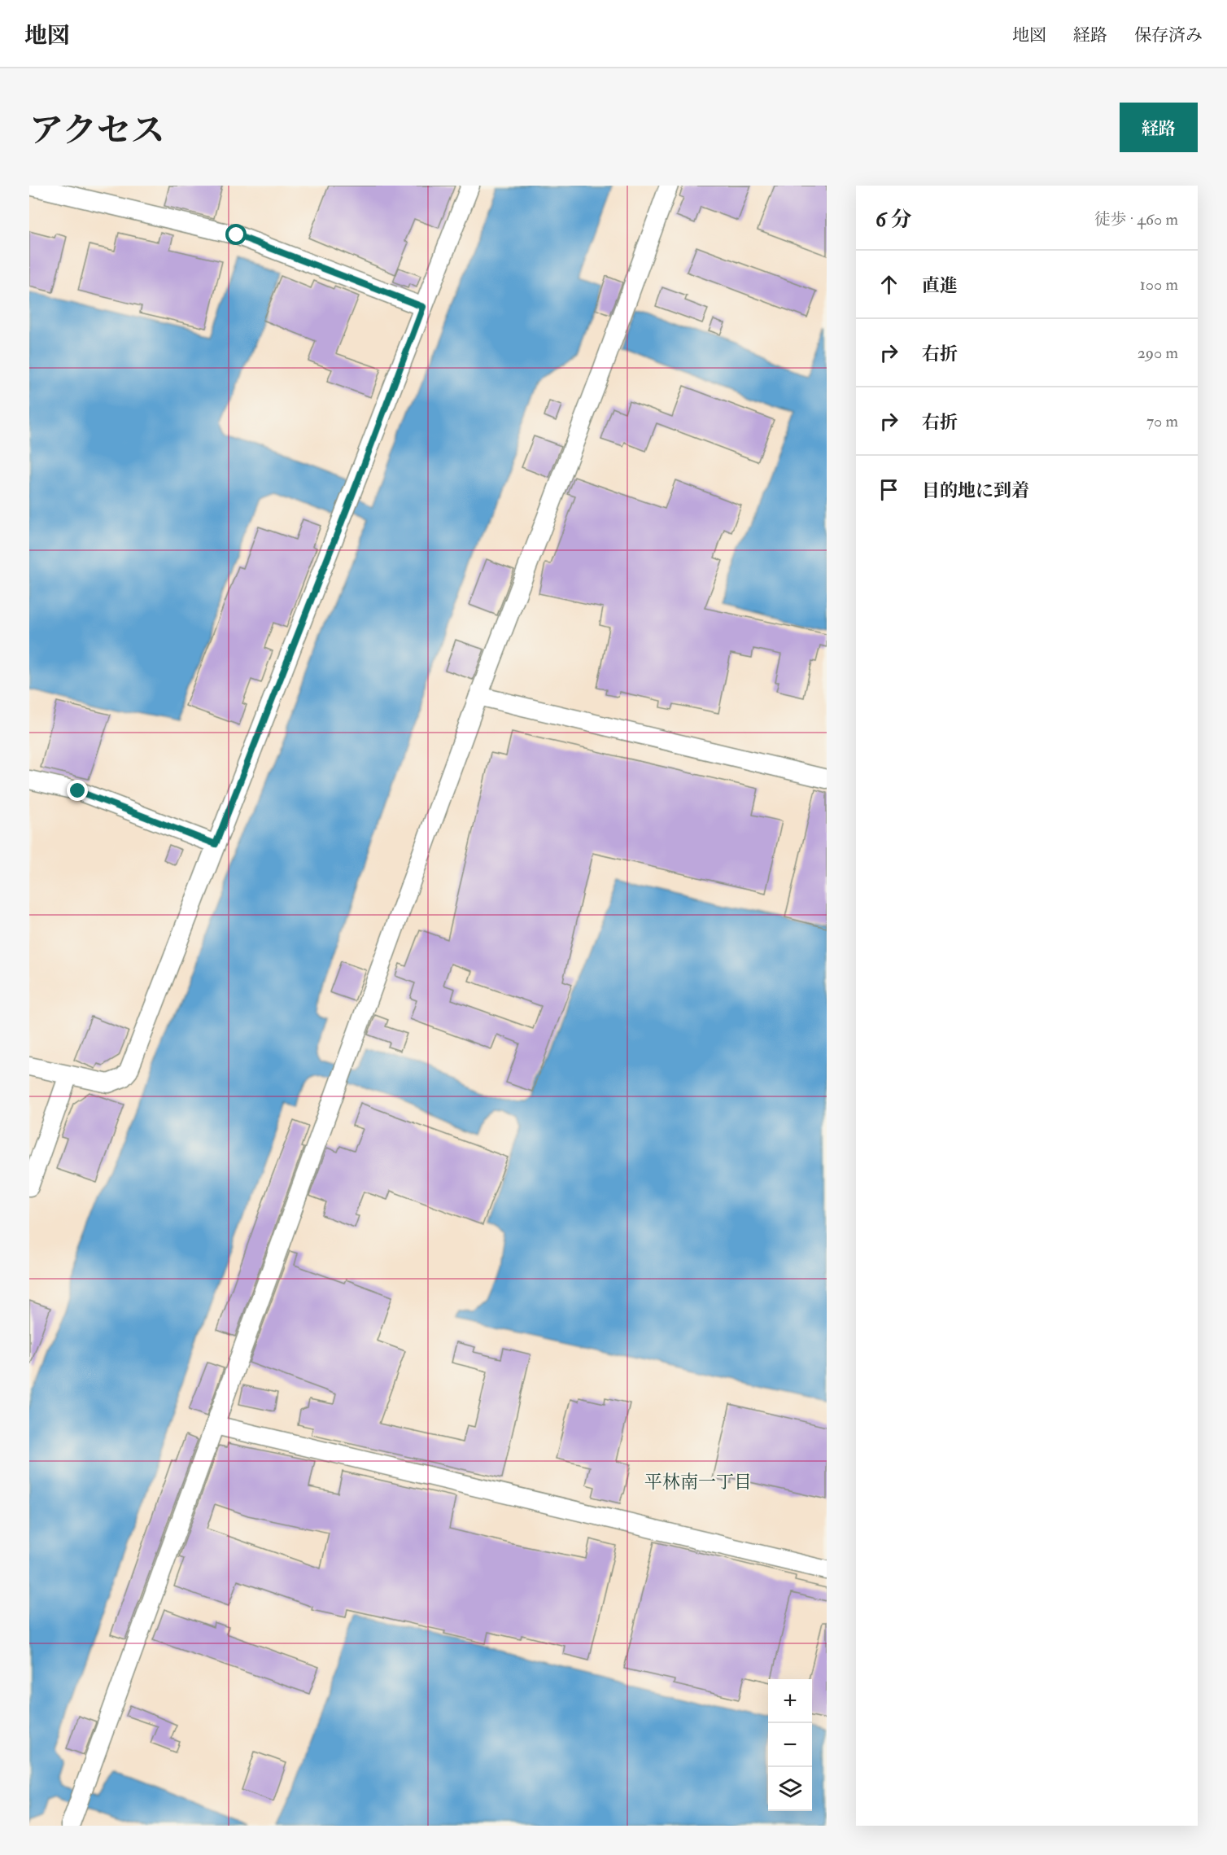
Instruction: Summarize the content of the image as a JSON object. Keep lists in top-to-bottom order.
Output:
{
  "districts": ["平林南一丁目"],
  "page": {
    "header": "地図",
    "nav": ["地図", "経路", "保存済み"],
    "title": "アクセス",
    "buttons": "経路",
    "heading": ["6 分", "徒歩 · 460 m"],
    "list": [
      ["直進", "100 m"],
      ["右折", "290 m"],
      ["右折", "70 m"],
      "目的地に到着"
    ],
    "map_buttons": ["+", "−"]
  }
}
